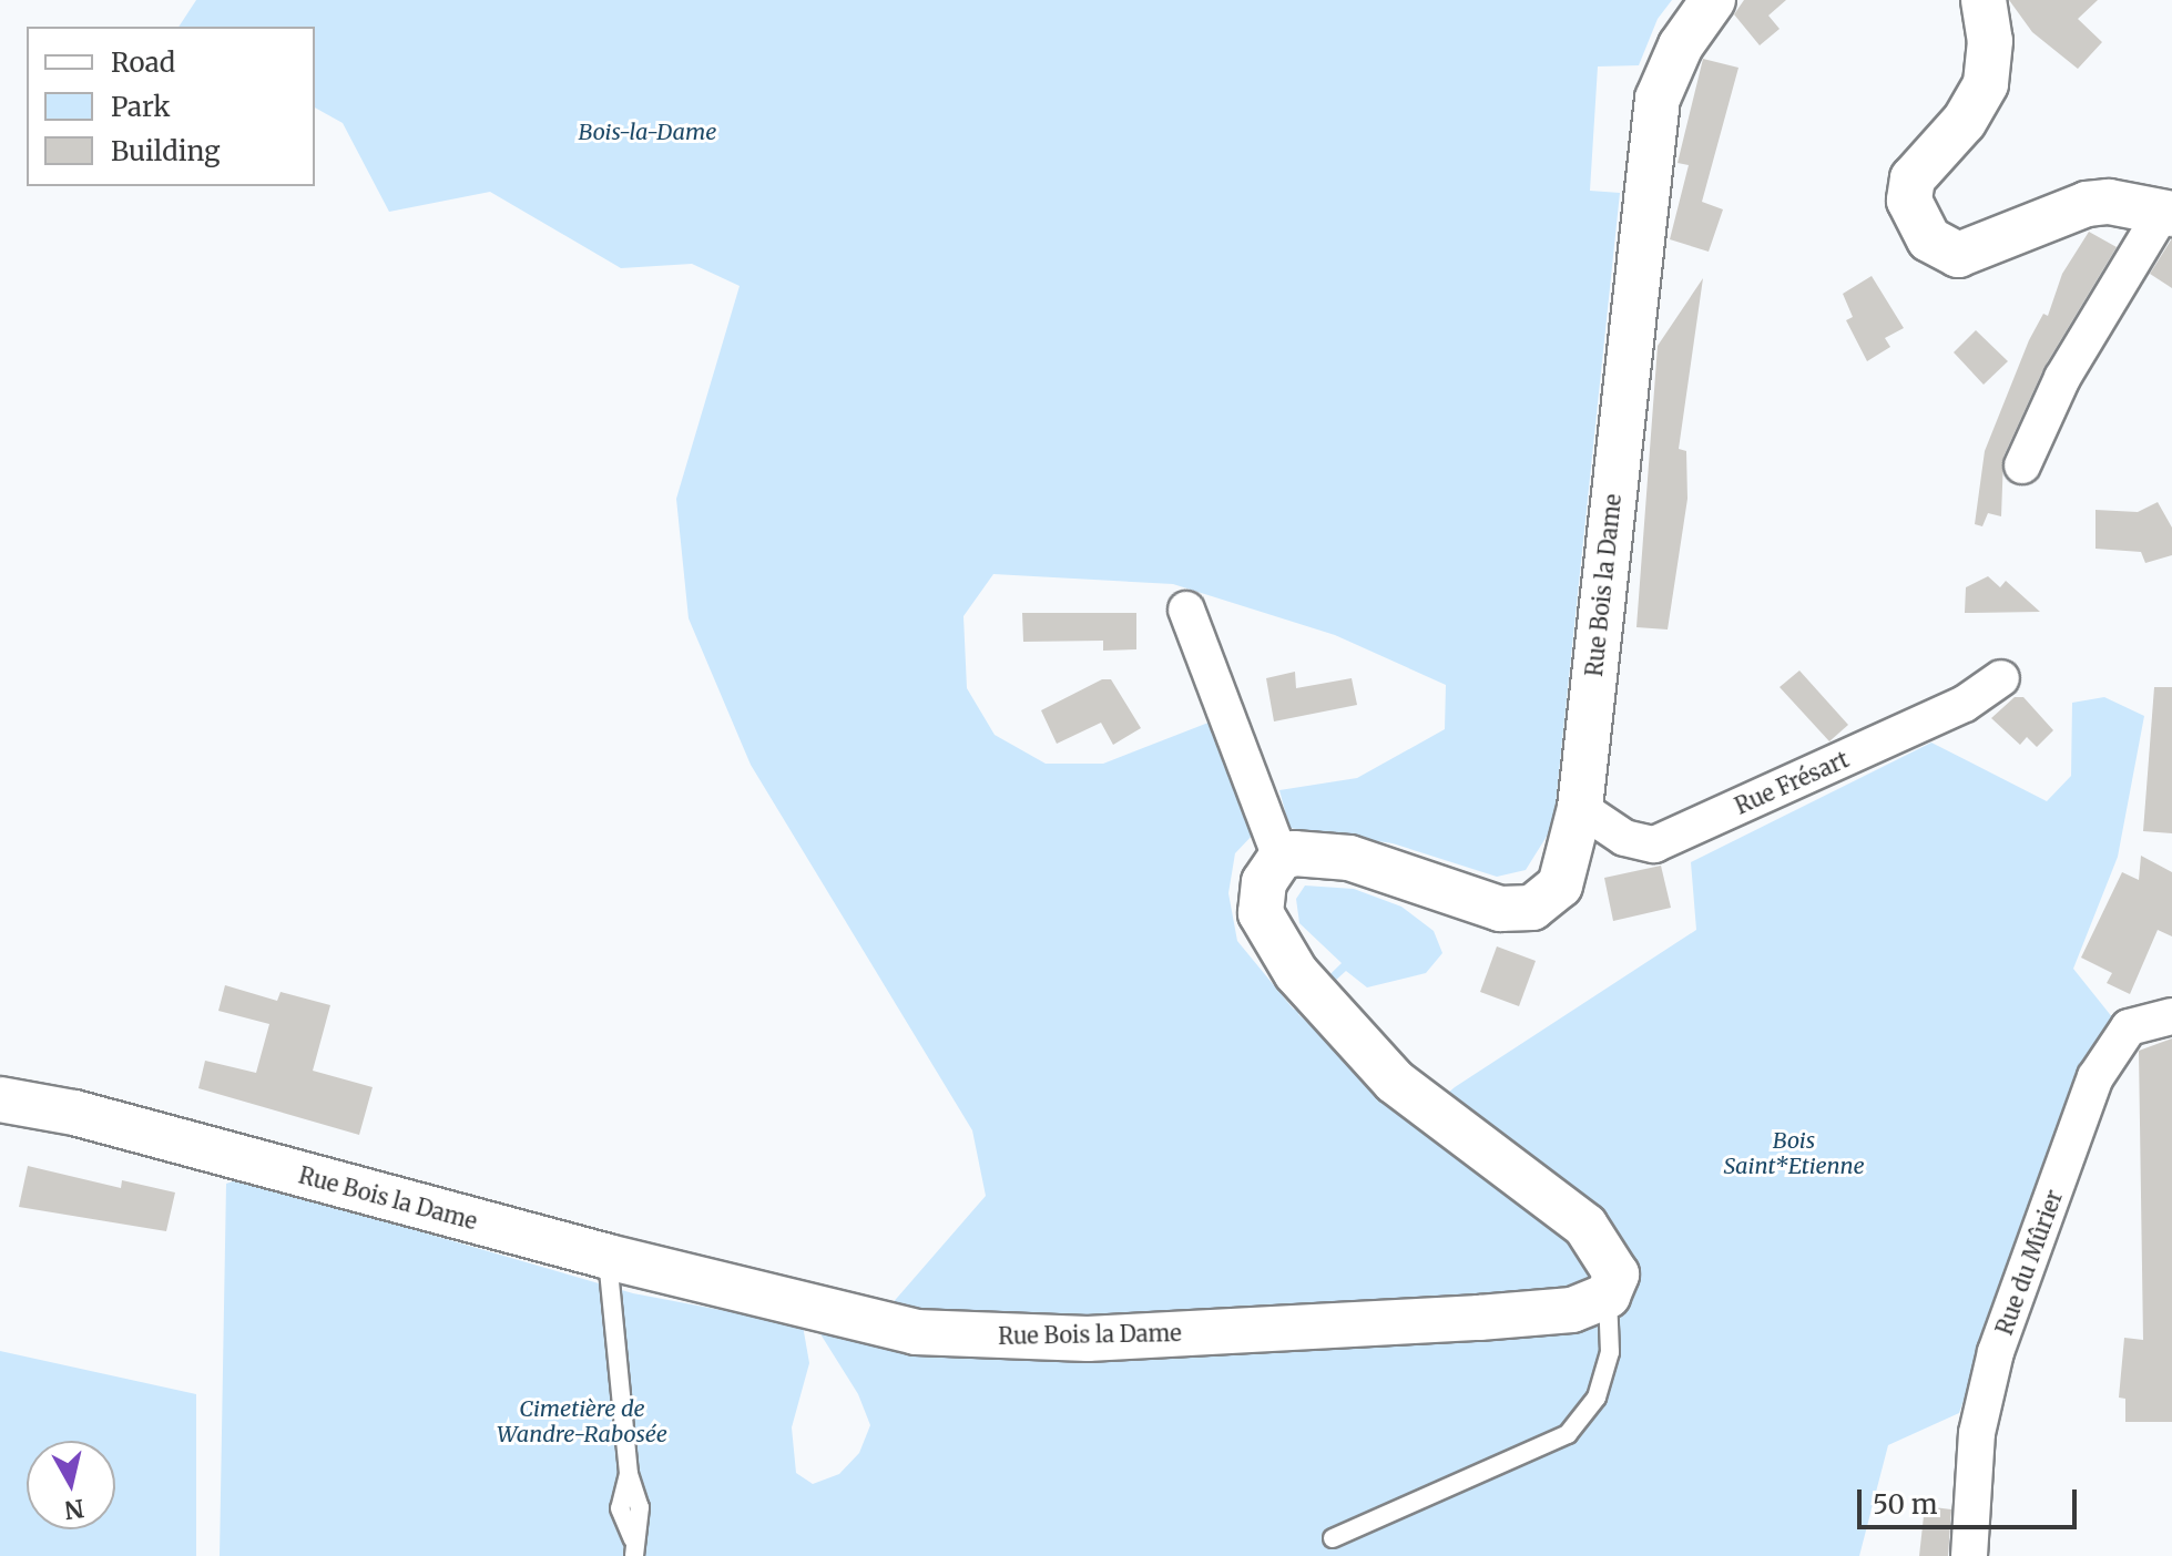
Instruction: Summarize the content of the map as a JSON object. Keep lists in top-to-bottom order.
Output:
{
  "streets": {
    "street": ["Rue Bois la Dame", "Rue Frésart", "Rue du Mûrier"]
  },
  "crossings": [
    ["Rue Bois la Dame", "Rue Frésart"]
  ],
  "parks": ["Bois-la-Dame", "Bois Saint*Etienne", "Cimetière de Wandre-Rabosée"],
  "legend": ["Road", "Park", "Building"],
  "scale_bar": "50 m",
  "north": "bottom"
}
